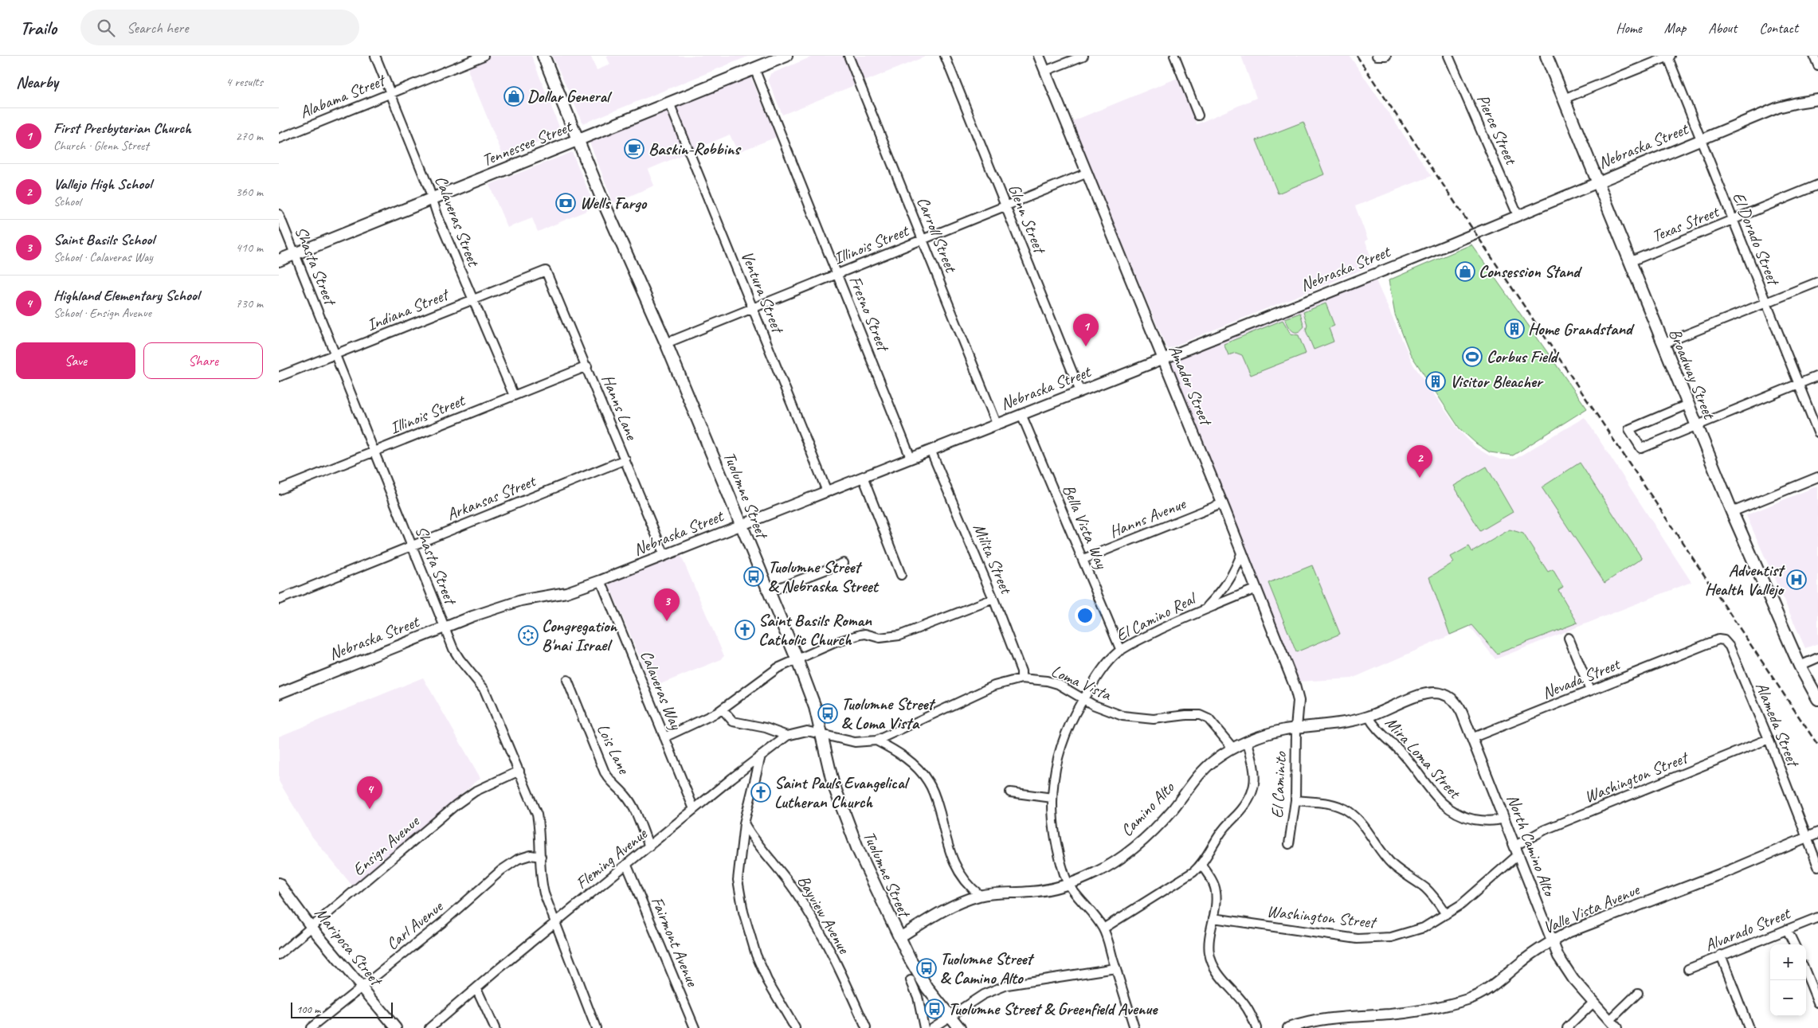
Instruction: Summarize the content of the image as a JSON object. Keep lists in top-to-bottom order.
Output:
{
  "streets": {
    "main road": ["Tennessee Street", "Broadway Street", "Tuolumne Street"],
    "street": [
      "Alabama Street",
      "Pierce Street",
      "Nebraska Street",
      "Glenn Street",
      "Calaveras Street",
      "Texas Street",
      "Carroll Street",
      "El Dorado Street",
      "Illinois Street",
      "Shasta Street",
      "Ventura Street",
      "Indiana Street",
      "Fresno Street",
      "Amador Street",
      "Hanns Lane",
      "Arkansas Street",
      "Hanns Avenue",
      "Bella Vista Way",
      "Milita Street",
      "El Camino Real",
      "Nevada Street",
      "Loma Vista",
      "Calaveras Way",
      "Alameda Street",
      "Lois Lane",
      "Mira Loma Street",
      "Washington Street",
      "El Caminito",
      "Camino Alto",
      "North Camino Alto",
      "Ensign Avenue",
      "Fleming Avenue",
      "Valle Vista Avenue",
      "Bayview Avenue",
      "Carl Avenue",
      "Alvarado Street",
      "Fairmont Avenue",
      "Mariposa Street"
    ]
  },
  "crossings": [
    ["Alabama Street", "Calaveras Street"],
    ["Pierce Street", "Nebraska Street"],
    ["Tennessee Street", "Calaveras Street"],
    ["Tennessee Street", "Shasta Street"],
    ["Tennessee Street", "Ventura Street"],
    ["Tennessee Street", "Fresno Street"],
    ["Tennessee Street", "Tuolumne Street"],
    ["Nebraska Street", "Glenn Street"],
    ["Nebraska Street", "Carroll Street"],
    ["Nebraska Street", "El Dorado Street"],
    ["Nebraska Street", "Shasta Street"],
    ["Nebraska Street", "Ventura Street"],
    ["Nebraska Street", "Fresno Street"],
    ["Nebraska Street", "Broadway Street"],
    ["Nebraska Street", "Amador Street"],
    ["Nebraska Street", "Hanns Lane"],
    ["Nebraska Street", "Tuolumne Street"],
    ["Nebraska Street", "Bella Vista Way"],
    ["Nebraska Street", "Milita Street"],
    ["Nebraska Street", "Calaveras Way"],
    ["Glenn Street", "Illinois Street"],
    ["Calaveras Street", "Illinois Street"],
    ["Calaveras Street", "Indiana Street"],
    ["Texas Street", "El Dorado Street"],
    ["Texas Street", "Broadway Street"],
    ["Carroll Street", "Illinois Street"],
    ["Illinois Street", "Shasta Street"],
    ["Illinois Street", "Ventura Street"],
    ["Illinois Street", "Fresno Street"],
    ["Illinois Street", "Amador Street"],
    ["Illinois Street", "Hanns Lane"],
    ["Illinois Street", "Tuolumne Street"],
    ["Shasta Street", "Indiana Street"],
    ["Shasta Street", "Arkansas Street"],
    ["Shasta Street", "Ensign Avenue"],
    ["Shasta Street", "Fleming Avenue"],
    ["Shasta Street", "Carl Avenue"],
    ["Indiana Street", "Hanns Lane"],
    ["Amador Street", "Hanns Avenue"],
    ["Amador Street", "El Camino Real"],
    ["Amador Street", "El Caminito"],
    ["Amador Street", "Camino Alto"],
    ["Hanns Lane", "Arkansas Street"],
    ["Tuolumne Street", "Loma Vista"],
    ["Tuolumne Street", "Camino Alto"],
    ["Tuolumne Street", "Fleming Avenue"],
    ["Hanns Avenue", "Bella Vista Way"],
    ["Bella Vista Way", "El Camino Real"],
    ["Milita Street", "Loma Vista"],
    ["El Camino Real", "Loma Vista"],
    ["El Camino Real", "Camino Alto"],
    ["Nevada Street", "Alameda Street"],
    ["Nevada Street", "North Camino Alto"],
    ["Loma Vista", "Camino Alto"],
    ["Loma Vista", "Fleming Avenue"],
    ["Calaveras Way", "Fleming Avenue"],
    ["Alameda Street", "Washington Street"],
    ["Alameda Street", "Valle Vista Avenue"],
    ["Lois Lane", "Fleming Avenue"],
    ["Mira Loma Street", "Camino Alto"],
    ["Mira Loma Street", "North Camino Alto"],
    ["Washington Street", "North Camino Alto"],
    ["El Caminito", "Camino Alto"],
    ["Camino Alto", "North Camino Alto"],
    ["North Camino Alto", "Valle Vista Avenue"],
    ["Ensign Avenue", "Mariposa Street"],
    ["Fleming Avenue", "Fairmont Avenue"],
    ["Carl Avenue", "Mariposa Street"]
  ],
  "places": {
    "shop": ["Dollar General", "Consession Stand"],
    "cafe": ["Baskin-Robbins"],
    "bank": ["Wells Fargo"],
    "building": ["Home Grandstand", "Visitor Bleacher"],
    "sports": ["Corbus Field"],
    "bus stop": [
      "Tuolumne Street & Nebraska Street",
      "Tuolumne Street & Loma Vista",
      "Tuolumne Street & Camino Alto",
      "Tuolumne Street & Greenfield Avenue"
    ],
    "hospital": ["Adventist Health Vallejo"],
    "church": ["Saint Basils Roman Catholic Church", "Saint Pauls Evangelical Lutheran Church"],
    "synagogue": ["Congregation B'nai Israel"]
  },
  "scale_bar": "100 m",
  "page": {
    "header": "Trailo",
    "search": "Search here",
    "nav": [
      "Home",
      "Map",
      "About",
      "Contact"
    ],
    "heading": ["Nearby", "4 results"],
    "list": [
      {
        "mark": "1",
        "name": "First Presbyterian Church",
        "note": "Church · Glenn Street",
        "value": "270 m"
      },
      {
        "mark": "2",
        "name": "Vallejo High School",
        "note": "School",
        "value": "360 m"
      },
      {
        "mark": "3",
        "name": "Saint Basils School",
        "note": "School · Calaveras Way",
        "value": "410 m"
      },
      {
        "mark": "4",
        "name": "Highland Elementary School",
        "note": "School · Ensign Avenue",
        "value": "730 m"
      }
    ],
    "pins": [
      "1",
      "2",
      "3",
      "4"
    ],
    "buttons": ["Save", "Share"],
    "map_buttons": ["+", "−"],
    "scale": "100 m"
  }
}
